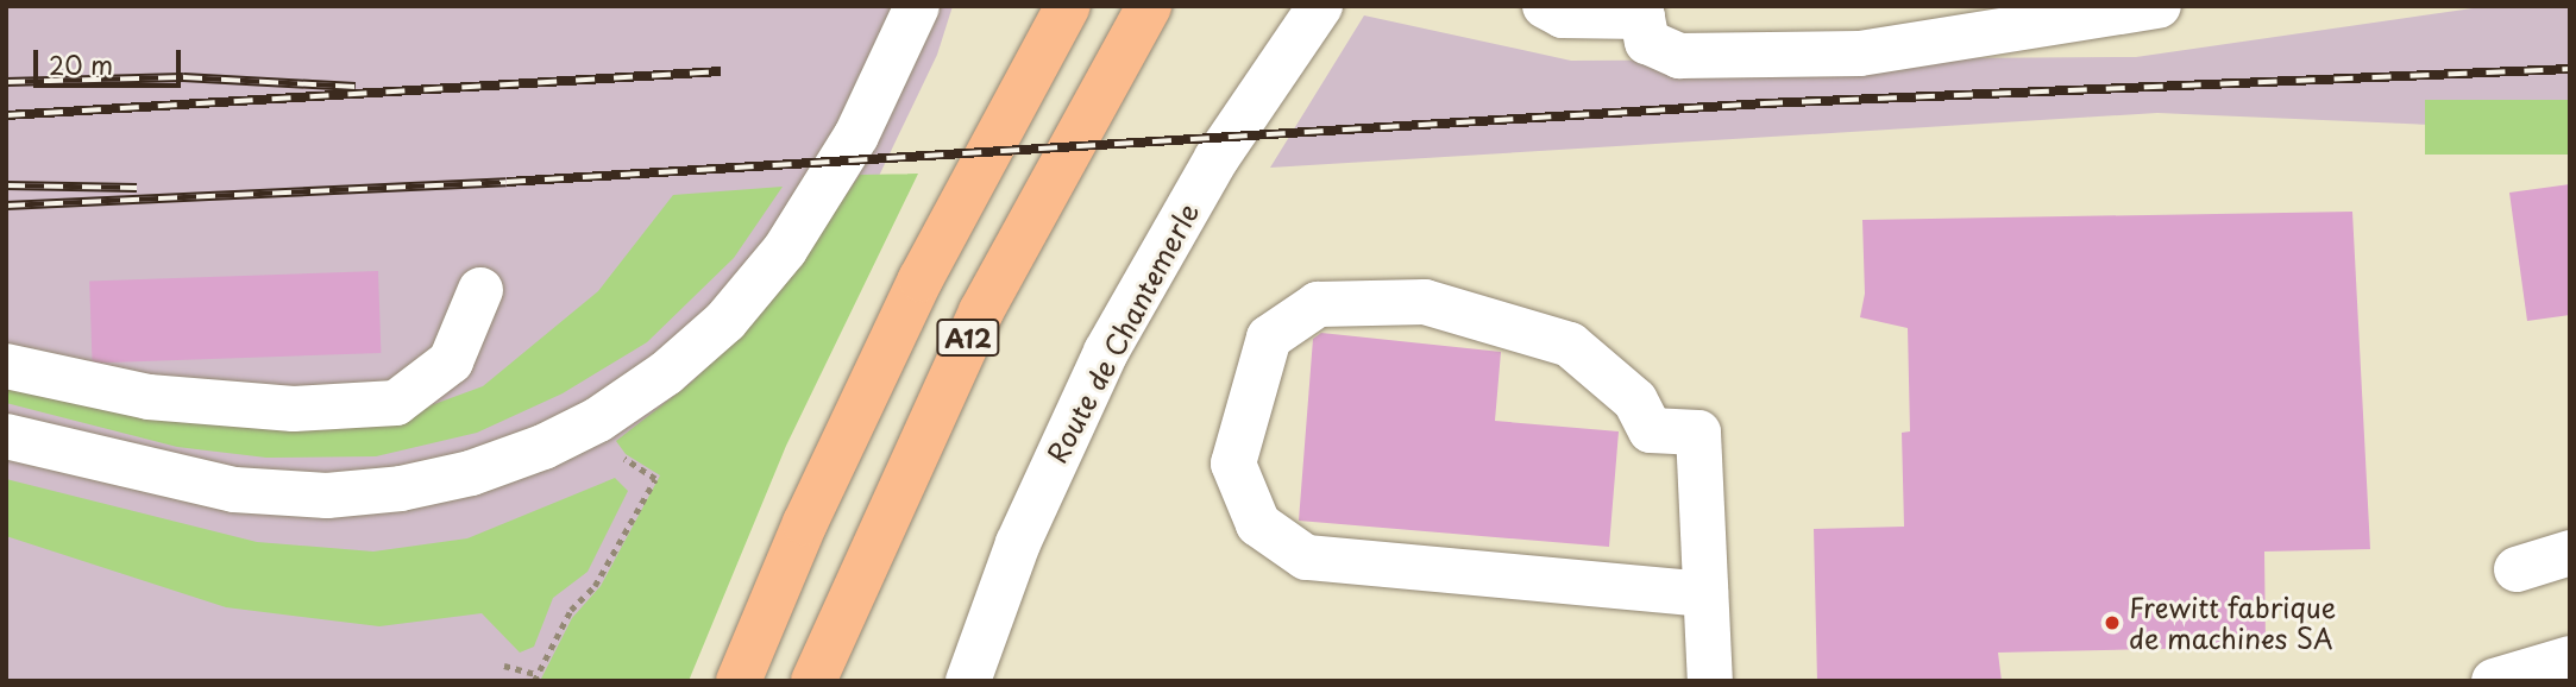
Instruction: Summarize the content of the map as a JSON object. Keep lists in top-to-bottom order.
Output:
{
  "streets": {
    "highway": ["A12"],
    "street": ["Route de Chantemerle"]
  },
  "places": ["Frewitt fabrique de machines SA"],
  "scale_bar": "20 m"
}
